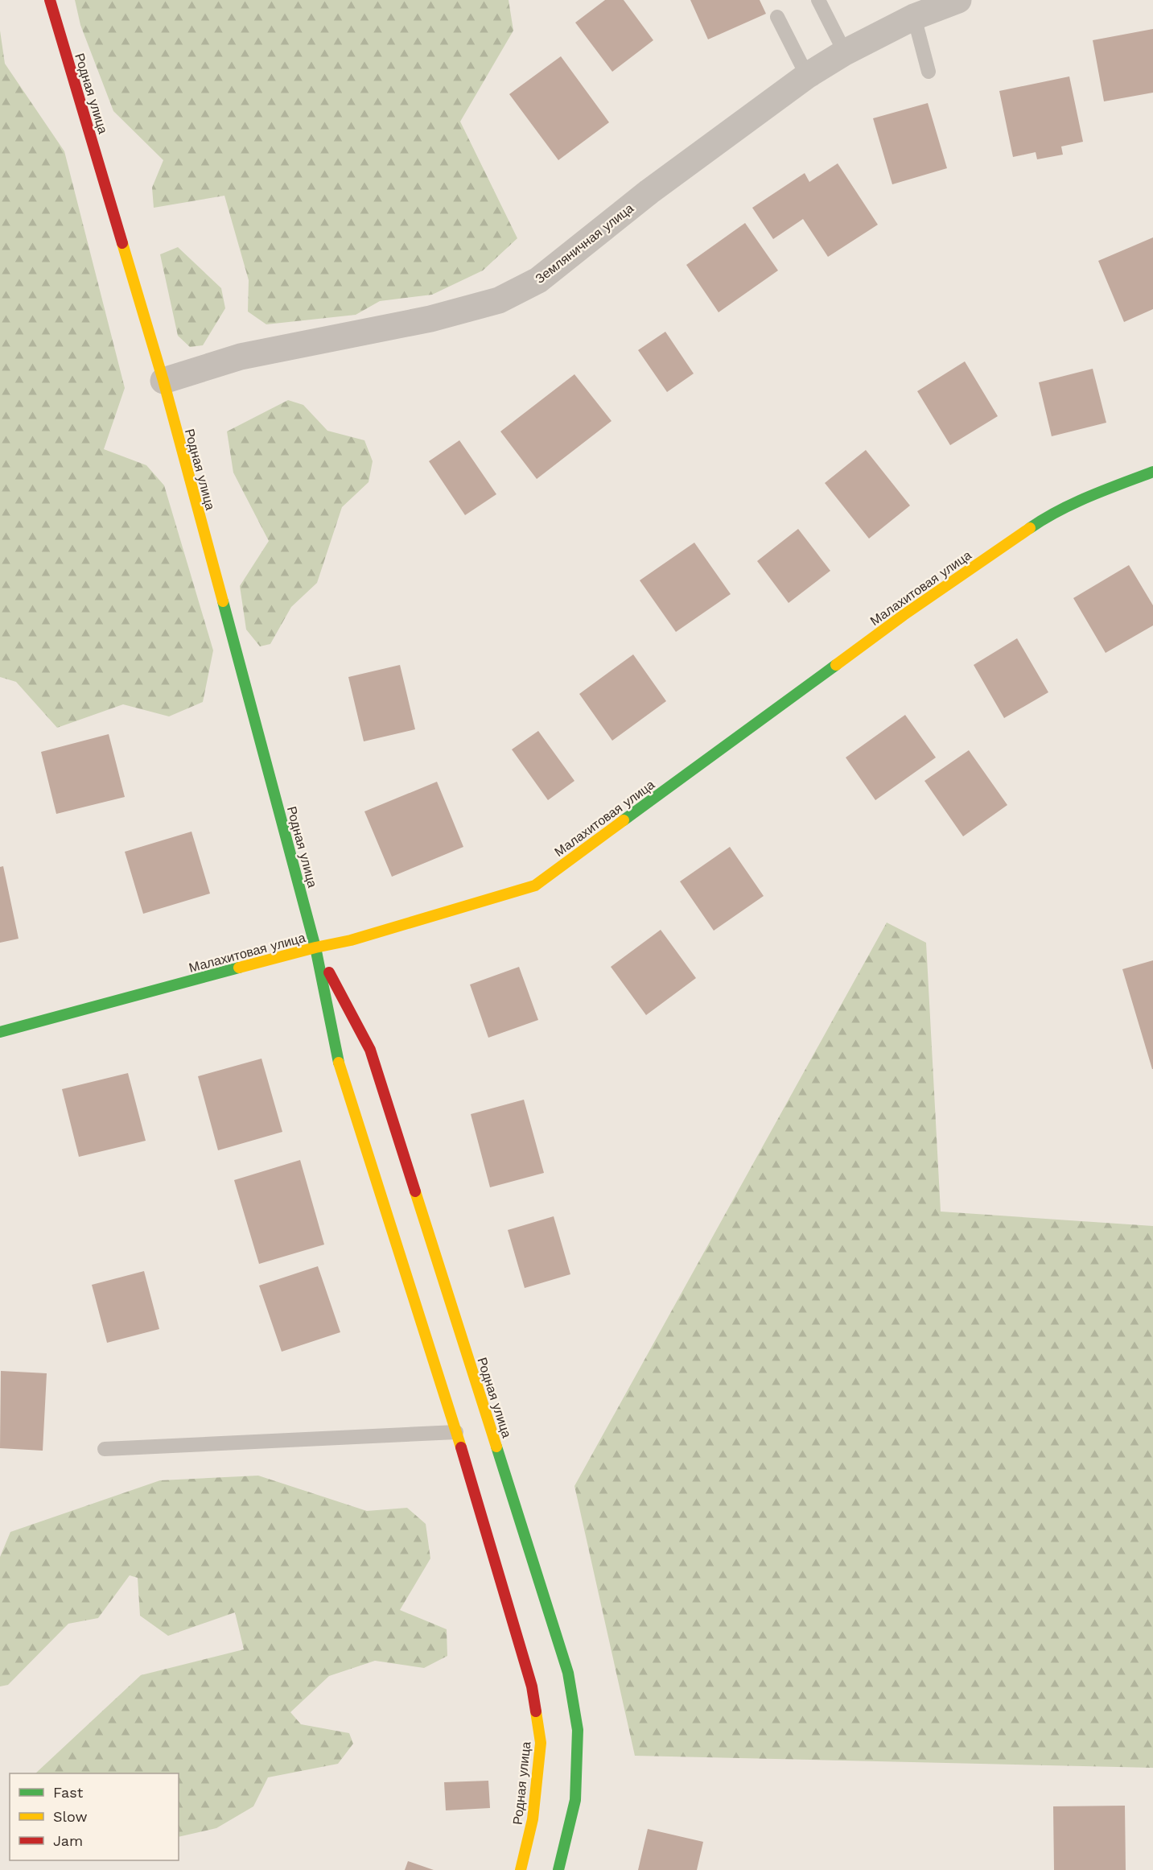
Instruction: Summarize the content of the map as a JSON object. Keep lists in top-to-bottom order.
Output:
{
  "streets": {
    "street": ["Родная улица", "Земляничная улица", "Малахитовая улица"]
  },
  "crossings": [
    ["Родная улица", "Земляничная улица"],
    ["Родная улица", "Малахитовая улица"]
  ],
  "legend": ["Fast", "Slow", "Jam"]
}
